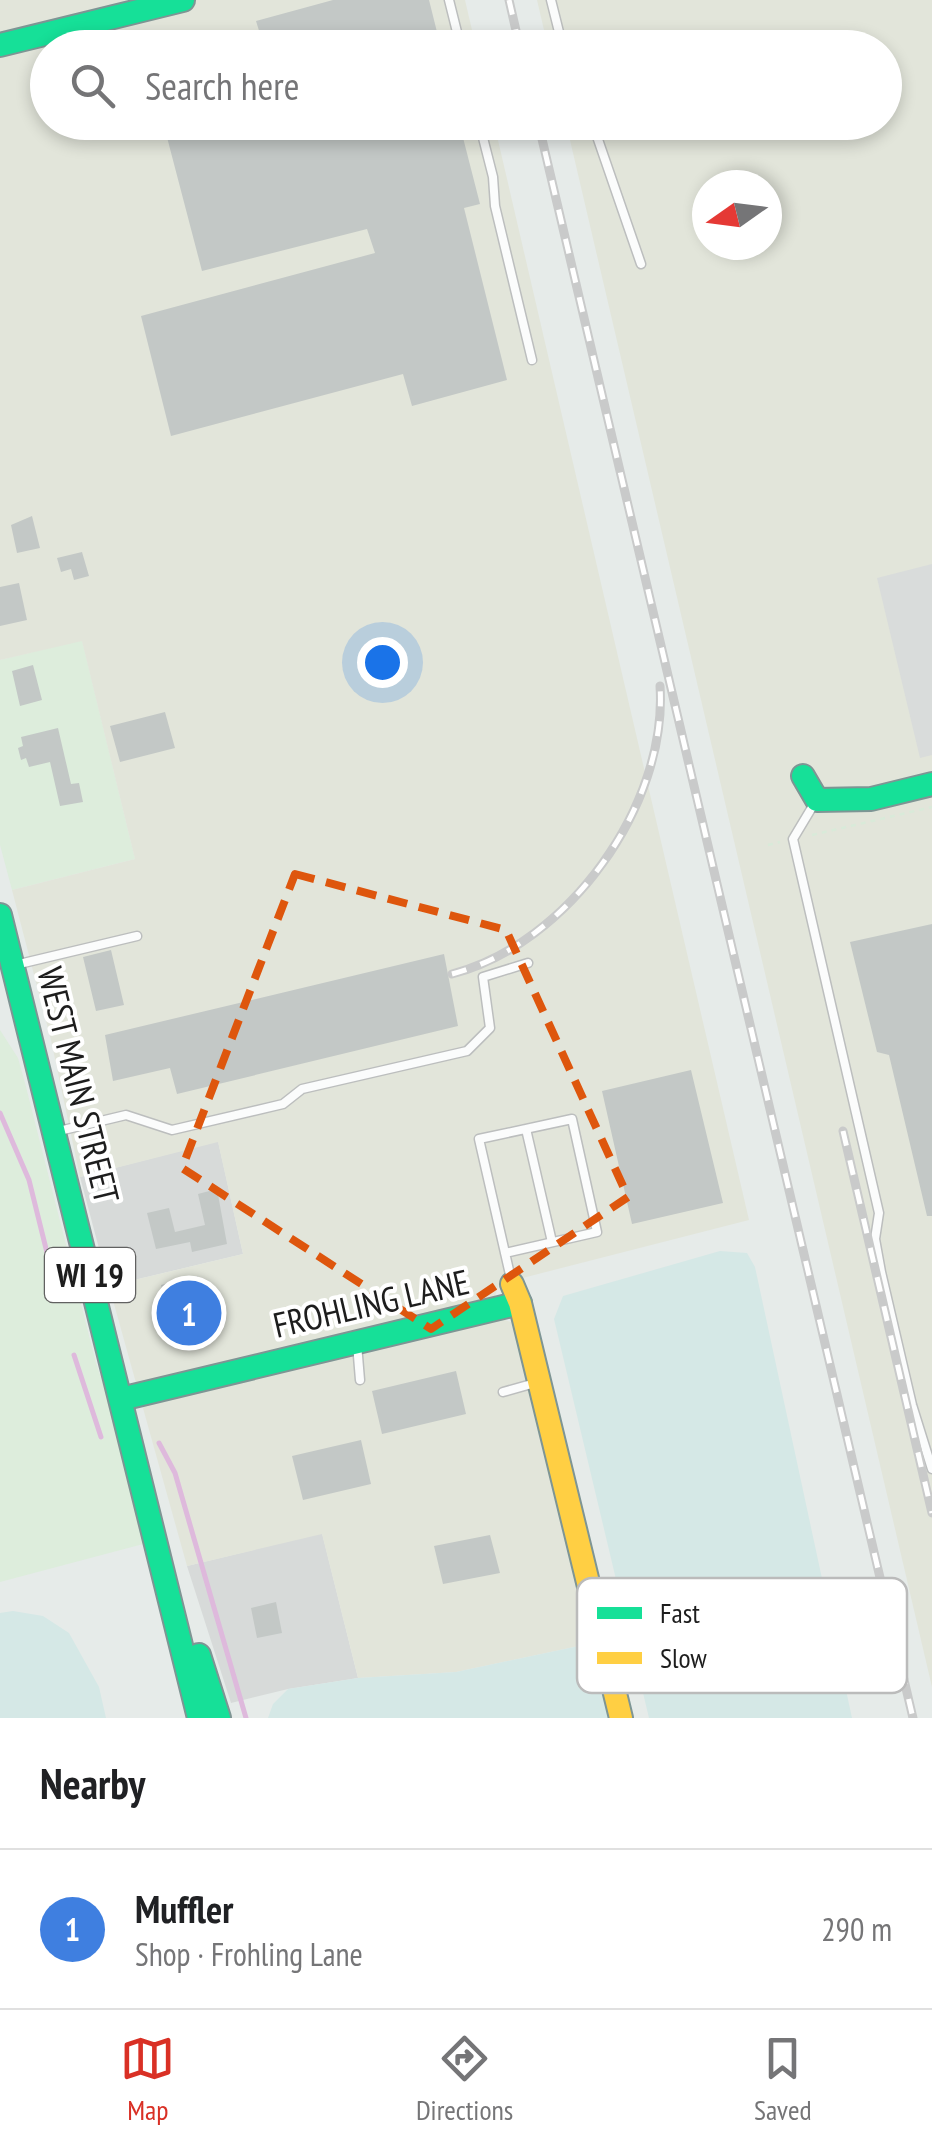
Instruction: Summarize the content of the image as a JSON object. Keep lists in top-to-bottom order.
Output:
{
  "streets": {
    "street": ["WEST MAIN STREET", "WI 19", "FROHLING LANE"]
  },
  "crossings": [
    ["WEST MAIN STREET", "FROHLING LANE"]
  ],
  "legend": ["Fast", "Slow"],
  "north": "left",
  "page": {
    "search": "Search here",
    "pins": "1",
    "heading": "Nearby",
    "list": [
      {
        "mark": "1",
        "name": "Muffler",
        "note": "Shop · Frohling Lane",
        "value": "290 m"
      }
    ],
    "nav": ["Map", "Directions", "Saved"]
  }
}
